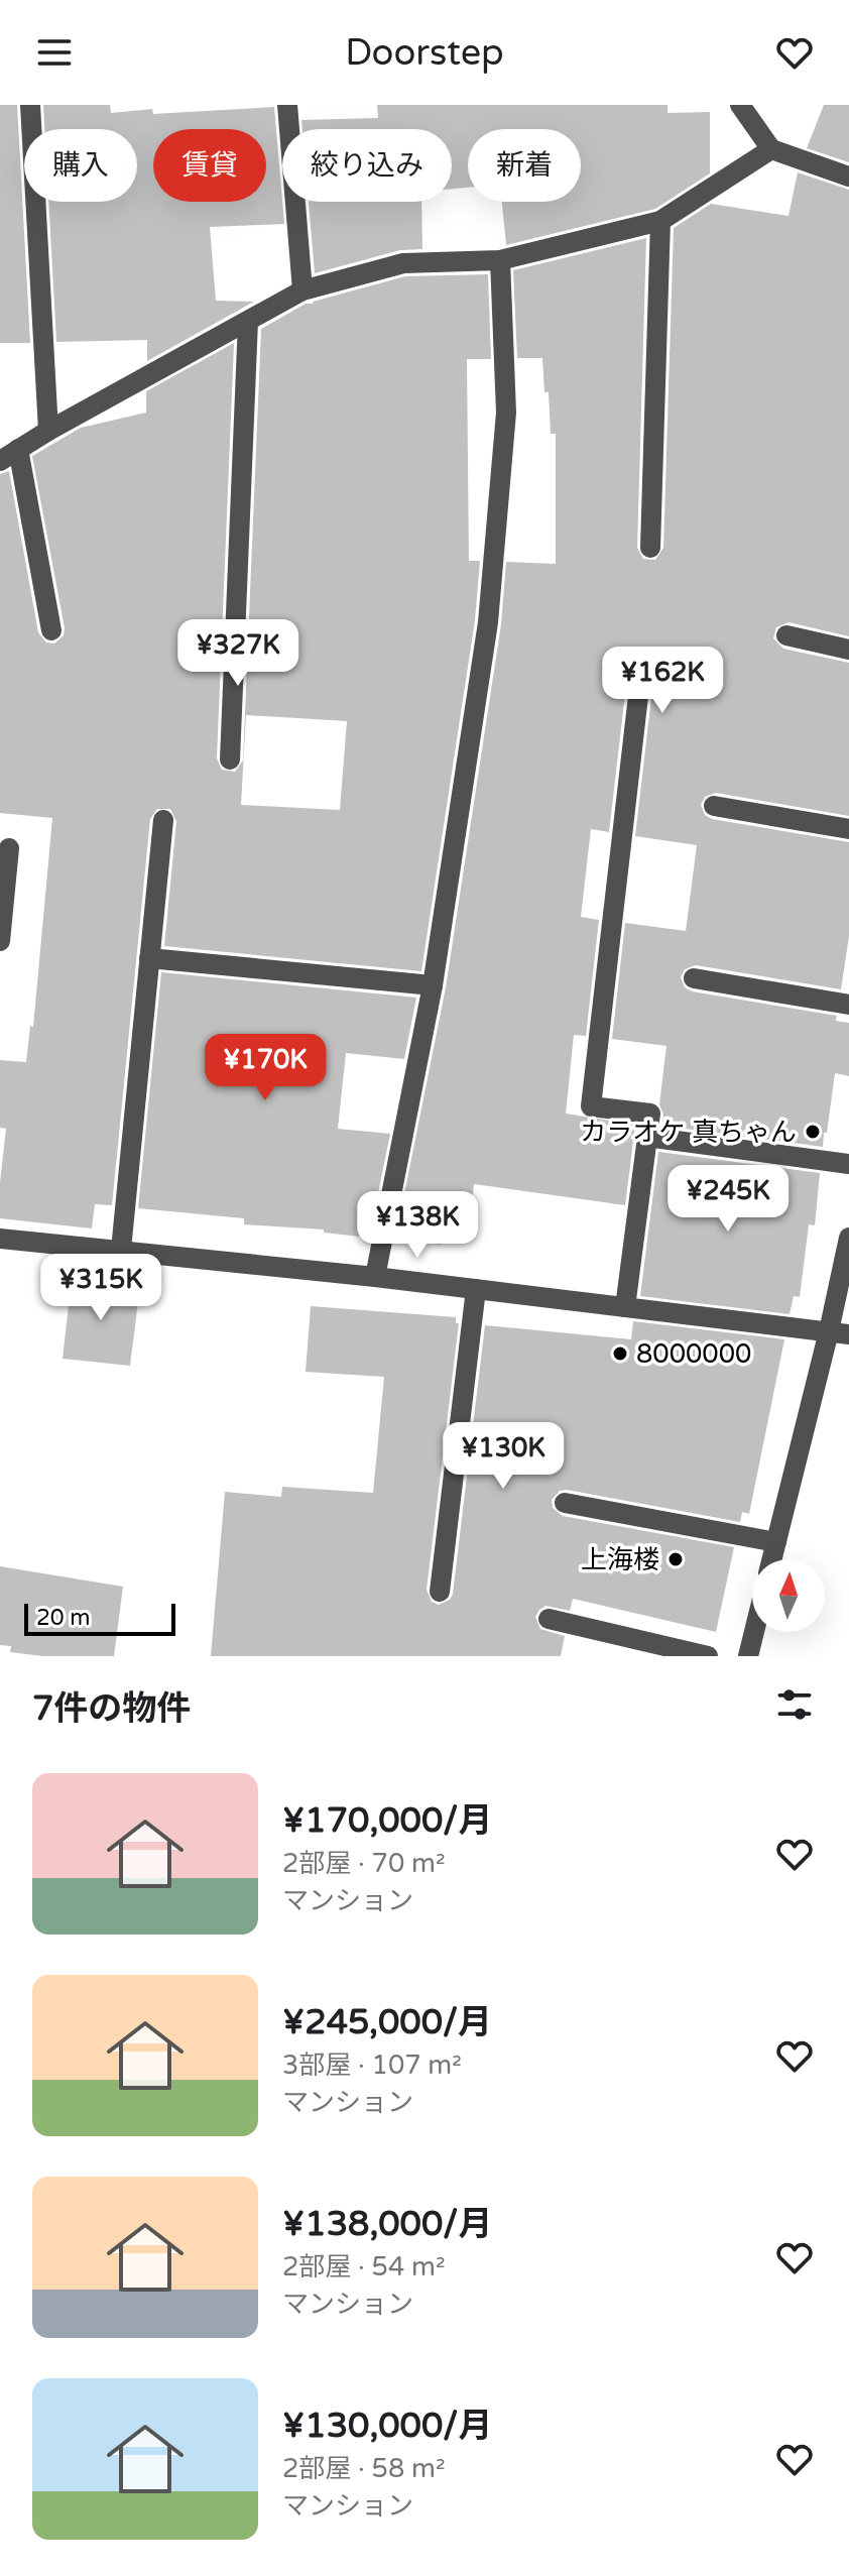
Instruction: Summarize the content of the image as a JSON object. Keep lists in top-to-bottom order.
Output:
{
  "places": ["カラオケ 真ちゃん", "8000000", "上海楼"],
  "scale_bar": "20 m",
  "north": "top",
  "page": {
    "header": "Doorstep",
    "chip": [
      "購入",
      "賃貸",
      "絞り込み",
      "新着"
    ],
    "price": [
      "¥327K",
      "¥162K",
      "¥170K",
      "¥245K",
      "¥138K",
      "¥315K",
      "¥130K"
    ],
    "scale": "20 m",
    "heading": "7件の物件",
    "list": [
      {
        "name": "¥170,000/月",
        "note": "2部屋 · 70 m² · マンション"
      },
      {
        "name": "¥245,000/月",
        "note": "3部屋 · 107 m² · マンション"
      },
      {
        "name": "¥138,000/月",
        "note": "2部屋 · 54 m² · マンション"
      },
      {
        "name": "¥130,000/月",
        "note": "2部屋 · 58 m² · マンション"
      }
    ]
  }
}
